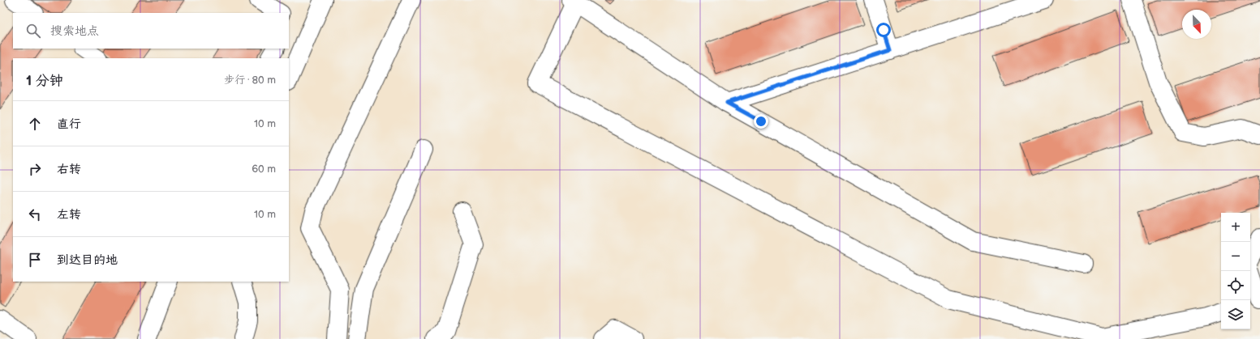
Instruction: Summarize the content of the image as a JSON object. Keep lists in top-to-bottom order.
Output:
{
  "north": "bottom right",
  "page": {
    "search": "搜索地点",
    "heading": ["1 分钟", "步行 · 80 m"],
    "list": [
      ["直行", "10 m"],
      ["右转", "60 m"],
      ["左转", "10 m"],
      "到达目的地"
    ],
    "map_buttons": ["+", "−"]
  }
}
